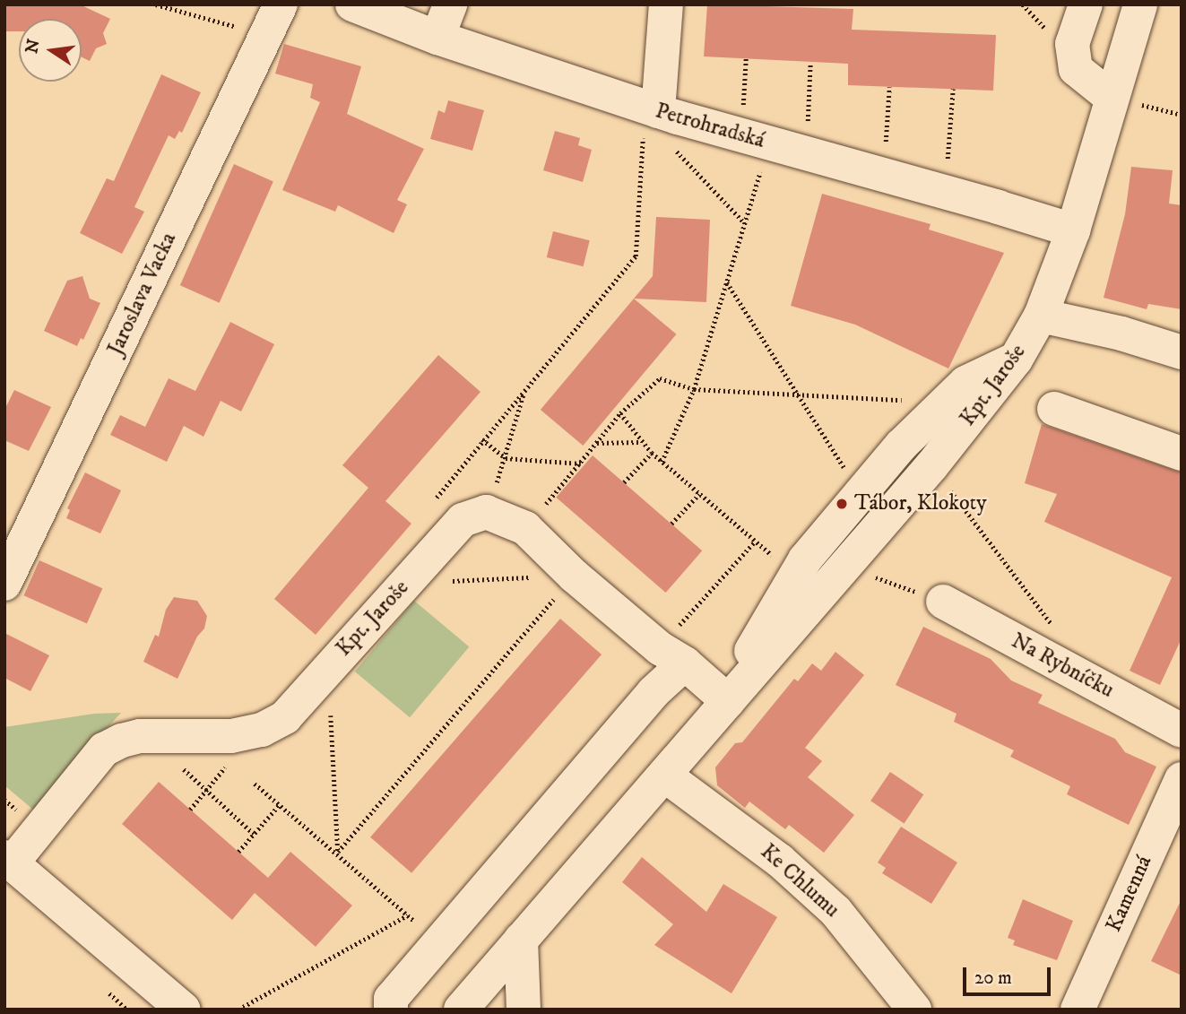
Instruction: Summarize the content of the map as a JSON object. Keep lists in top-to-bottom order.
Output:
{
  "streets": {
    "street": [
      "Petrohradská",
      "Jaroslava Vacka",
      "Kpt. Jaroše",
      "Na Rybníčku",
      "Ke Chlumu",
      "Kamenná"
    ]
  },
  "crossings": [
    ["Petrohradská", "Kpt. Jaroše"],
    ["Kpt. Jaroše", "Ke Chlumu"]
  ],
  "places": ["Tábor, Klokoty"],
  "scale_bar": "20 m",
  "north": "left"
}
